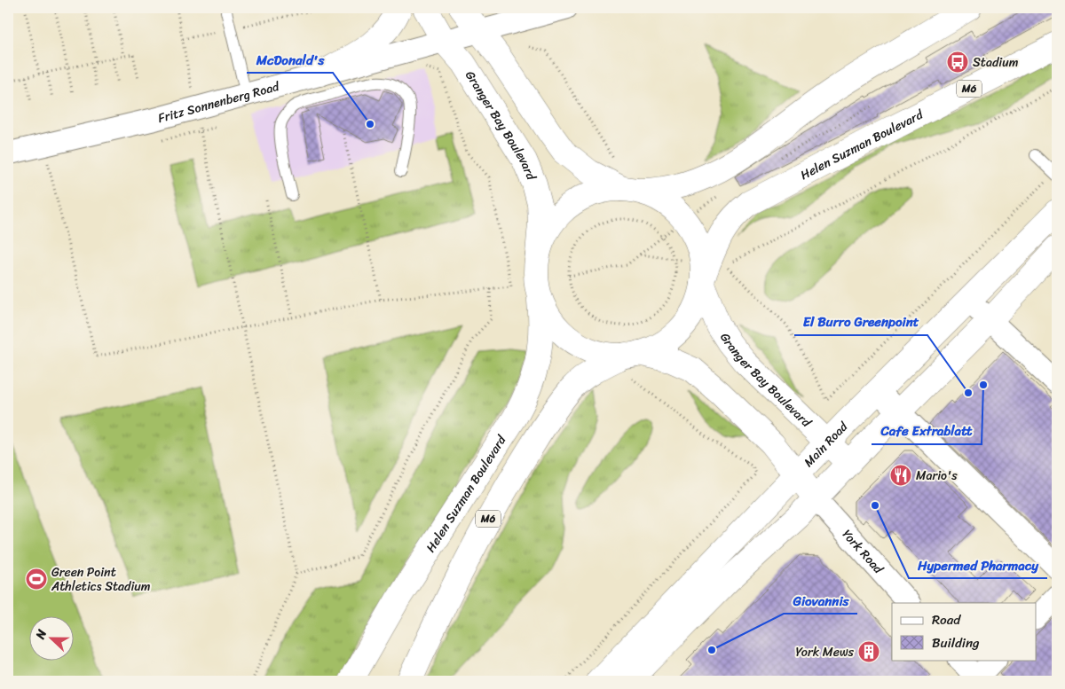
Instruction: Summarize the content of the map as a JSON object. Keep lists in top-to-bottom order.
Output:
{
  "streets": {
    "main road": [
      "M6",
      "Granger Bay Boulevard",
      "Helen Suzman Boulevard",
      "Main Road"
    ],
    "street": ["Fritz Sonnenberg Road", "York Road"]
  },
  "crossings": [
    ["Fritz Sonnenberg Road", "Granger Bay Boulevard"],
    ["Granger Bay Boulevard", "Helen Suzman Boulevard"],
    ["Granger Bay Boulevard", "Main Road"]
  ],
  "places": {
    "bus stop": ["Stadium"],
    "other": [
      "McDonald's",
      "Cafe Extrablatt",
      "El Burro Greenpoint",
      "Hypermed Pharmacy",
      "Giovannis"
    ],
    "restaurant": ["Mario's"],
    "sports": ["Green Point Athletics Stadium"],
    "building": ["York Mews"]
  },
  "legend": ["Road", "Building"],
  "north": "left"
}
